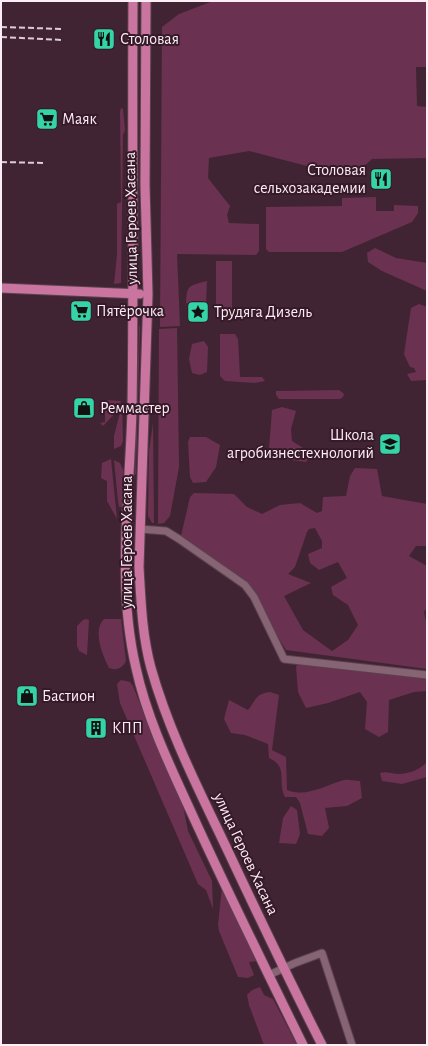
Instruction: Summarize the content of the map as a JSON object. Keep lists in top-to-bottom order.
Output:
{
  "streets": {
    "main road": ["улица Героев Хасана"]
  },
  "places": {
    "restaurant": ["Столовая", "Столовая сельхозакадемии"],
    "supermarket": ["Маяк", "Пятёрочка"],
    "place": ["Трудяга Дизель"],
    "shop": ["Реммастер", "Бастион"],
    "school or university": ["Школа агробизнестехнологий"],
    "building": ["КПП"]
  }
}
